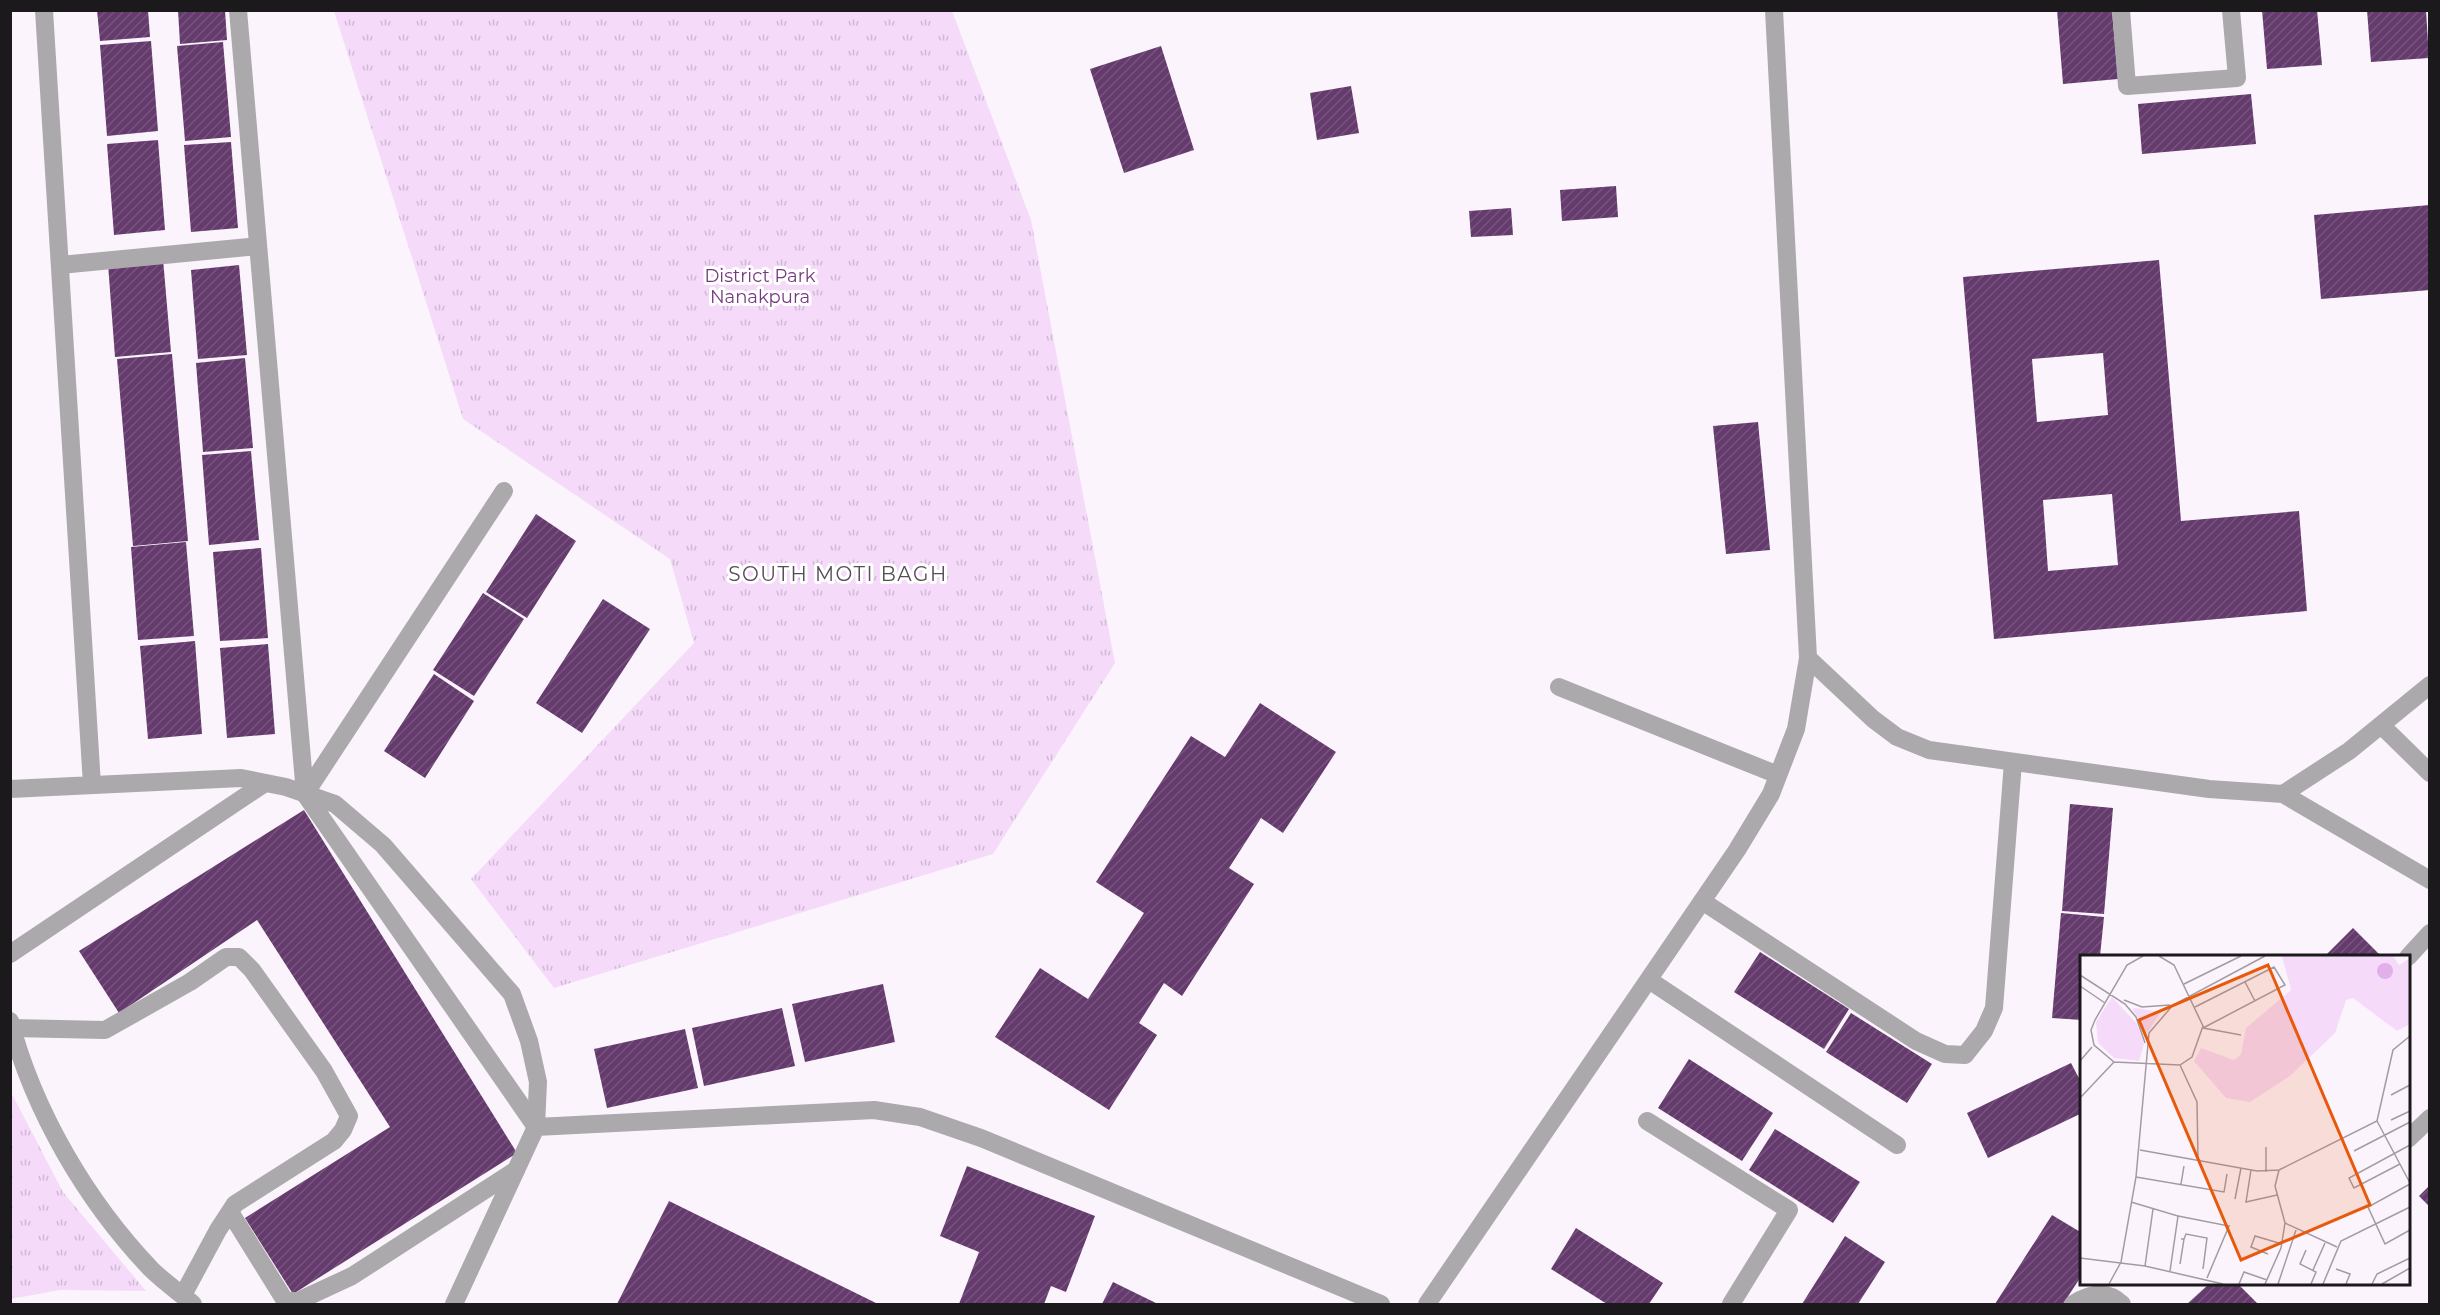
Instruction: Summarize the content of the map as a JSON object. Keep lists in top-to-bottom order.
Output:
{
  "districts": ["SOUTH MOTI BAGH"],
  "parks": ["District Park Nanakpura"]
}
